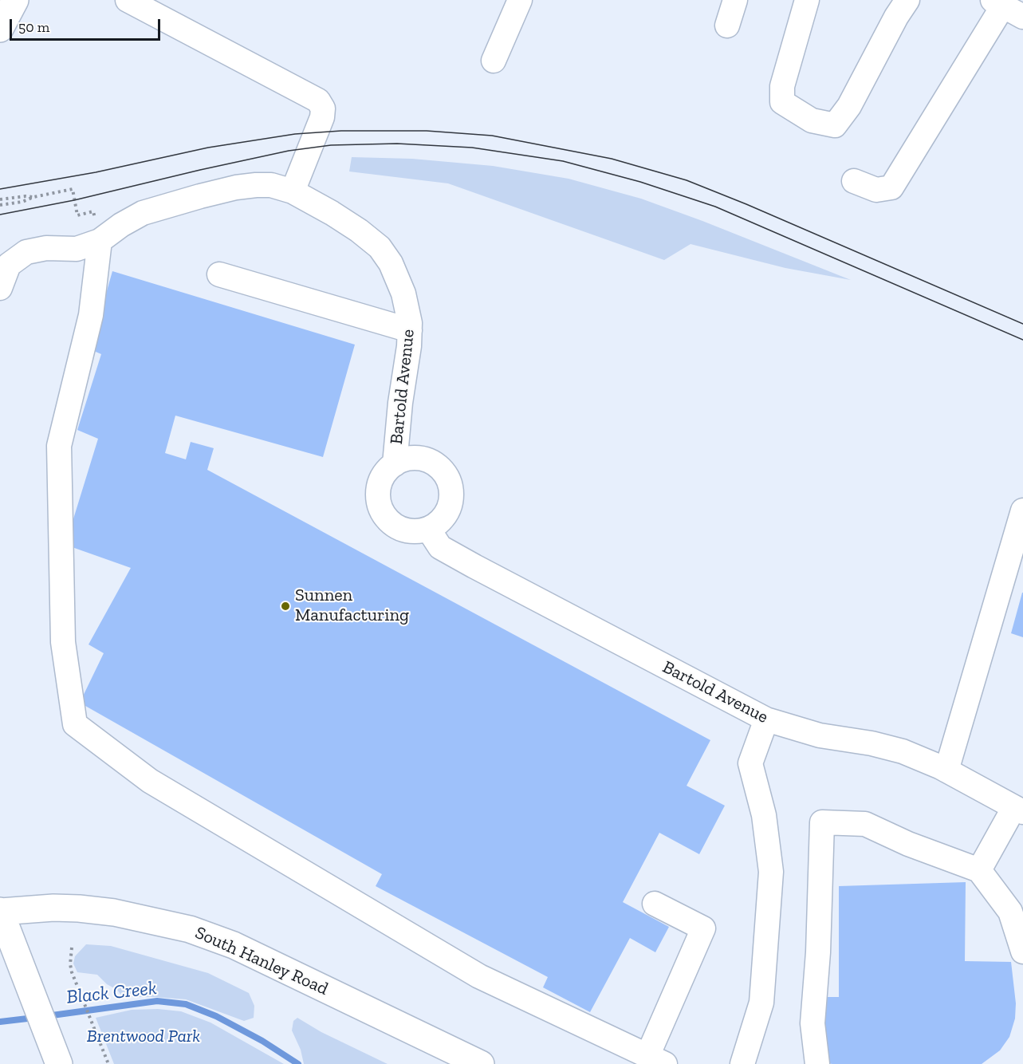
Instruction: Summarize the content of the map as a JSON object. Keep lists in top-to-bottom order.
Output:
{
  "streets": {
    "main road": ["South Hanley Road"],
    "street": ["Bartold Avenue"]
  },
  "water": ["Black Creek"],
  "parks": ["Brentwood Park"],
  "places": ["Sunnen Manufacturing"],
  "scale_bar": "50 m"
}
